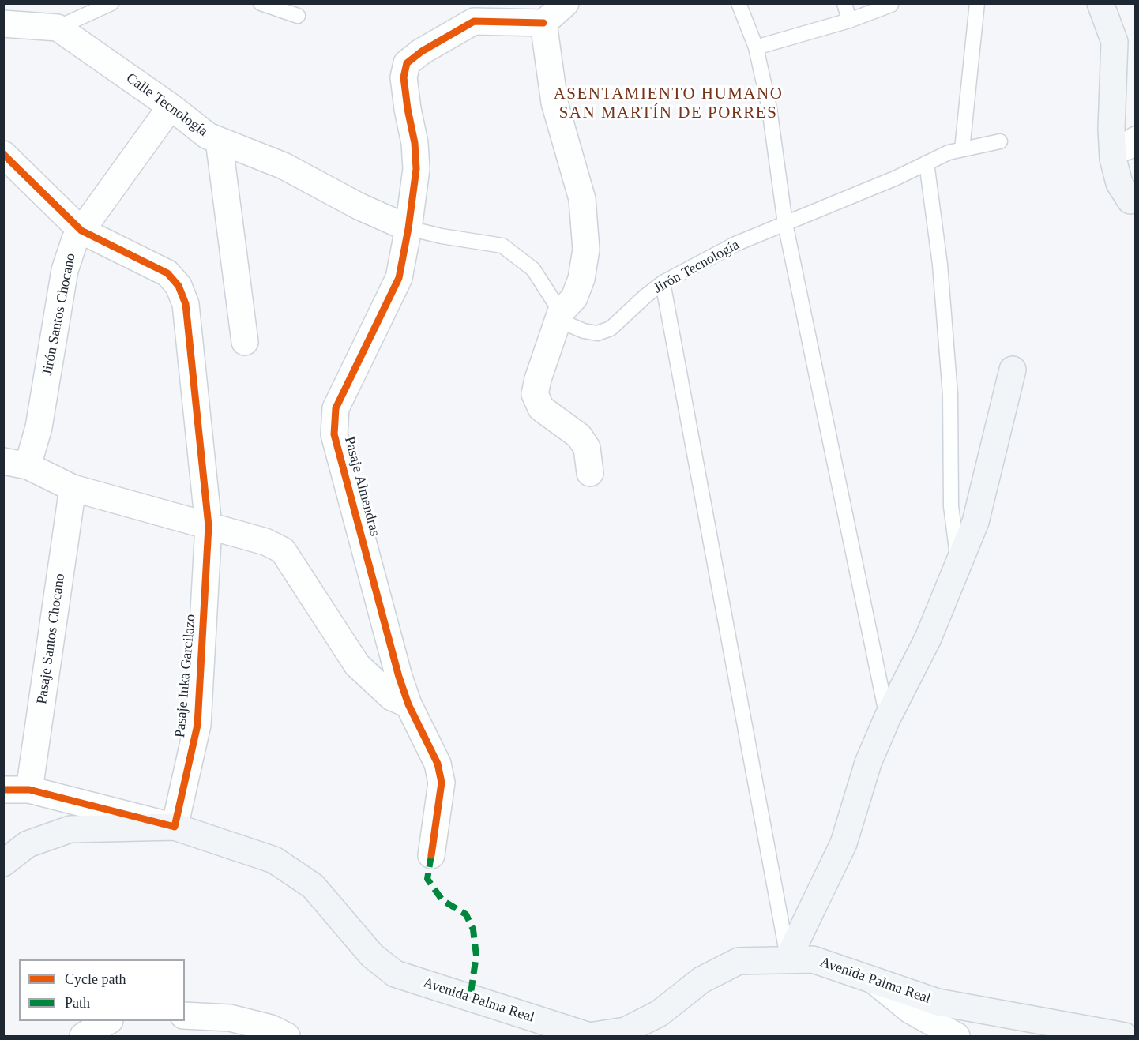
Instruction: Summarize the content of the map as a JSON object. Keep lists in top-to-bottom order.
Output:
{
  "streets": {
    "main road": ["Avenida Palma Real"],
    "street": [
      "Calle Tecnología",
      "Jirón Santos Chocano",
      "Pasaje Almendras",
      "Pasaje Santos Chocano",
      "Pasaje Inka Garcilazo"
    ],
    "lane": ["Jirón Tecnología"]
  },
  "crossings": [
    ["Calle Tecnología", "Jirón Tecnología"],
    ["Calle Tecnología", "Jirón Santos Chocano"],
    ["Calle Tecnología", "Pasaje Almendras"],
    ["Jirón Tecnología", "Pasaje Almendras"],
    ["Jirón Santos Chocano", "Pasaje Inka Garcilazo"],
    ["Pasaje Inka Garcilazo", "Avenida Palma Real"]
  ],
  "districts": ["ASENTAMIENTO HUMANO SAN MARTÍN DE PORRES"],
  "legend": ["Cycle path", "Path"]
}
